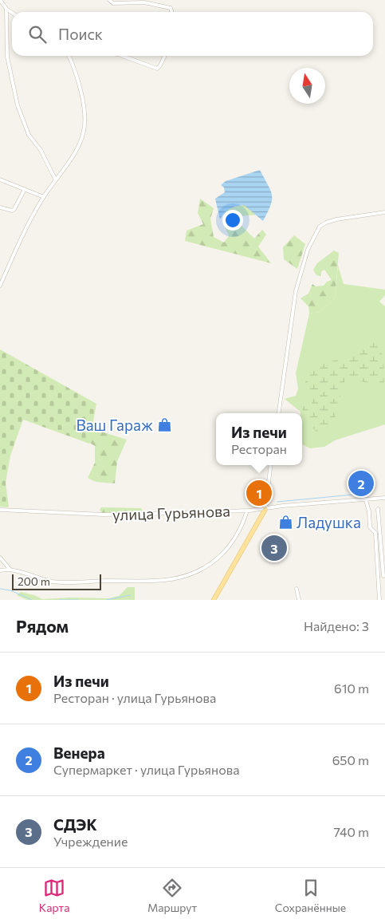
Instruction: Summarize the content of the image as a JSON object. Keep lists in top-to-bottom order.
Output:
{
  "streets": {
    "street": ["улица Гурьянова"]
  },
  "places": {
    "shop": ["Ваш Гараж", "Ладушка"]
  },
  "scale_bar": "200 m",
  "north": "top",
  "page": {
    "search": "Поиск",
    "popup": ["Из печи", "Ресторан"],
    "pins": ["2", "1", "3"],
    "scale": "200 m",
    "heading": ["Рядом", "Найдено: 3"],
    "list": [
      {
        "mark": "1",
        "name": "Из печи",
        "note": "Ресторан · улица Гурьянова",
        "value": "610 m"
      },
      {
        "mark": "2",
        "name": "Венера",
        "note": "Супермаркет · улица Гурьянова",
        "value": "650 m"
      },
      {
        "mark": "3",
        "name": "СДЭК",
        "note": "Учреждение",
        "value": "740 m"
      }
    ],
    "nav": ["Карта", "Маршрут", "Сохранённые"]
  }
}
